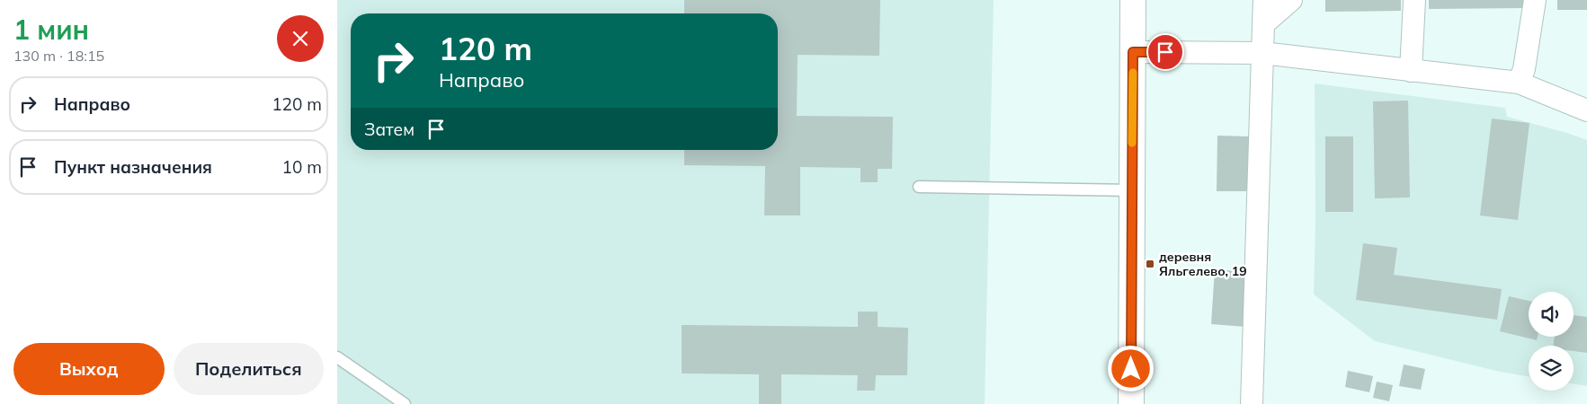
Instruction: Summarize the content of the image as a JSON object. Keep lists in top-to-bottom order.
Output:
{
  "places": {
    "transit": ["деревня Яльгелево, 19"]
  },
  "page": {
    "heading": ["1 мин", "130 m · 18:15"],
    "turn": ["120 m", "Направо"],
    "list": [
      {
        "name": "Направо",
        "value": "120 m"
      },
      {
        "name": "Пункт назначения",
        "value": "10 m"
      }
    ],
    "then": "Затем",
    "buttons": ["Выход", "Поделиться"]
  }
}
